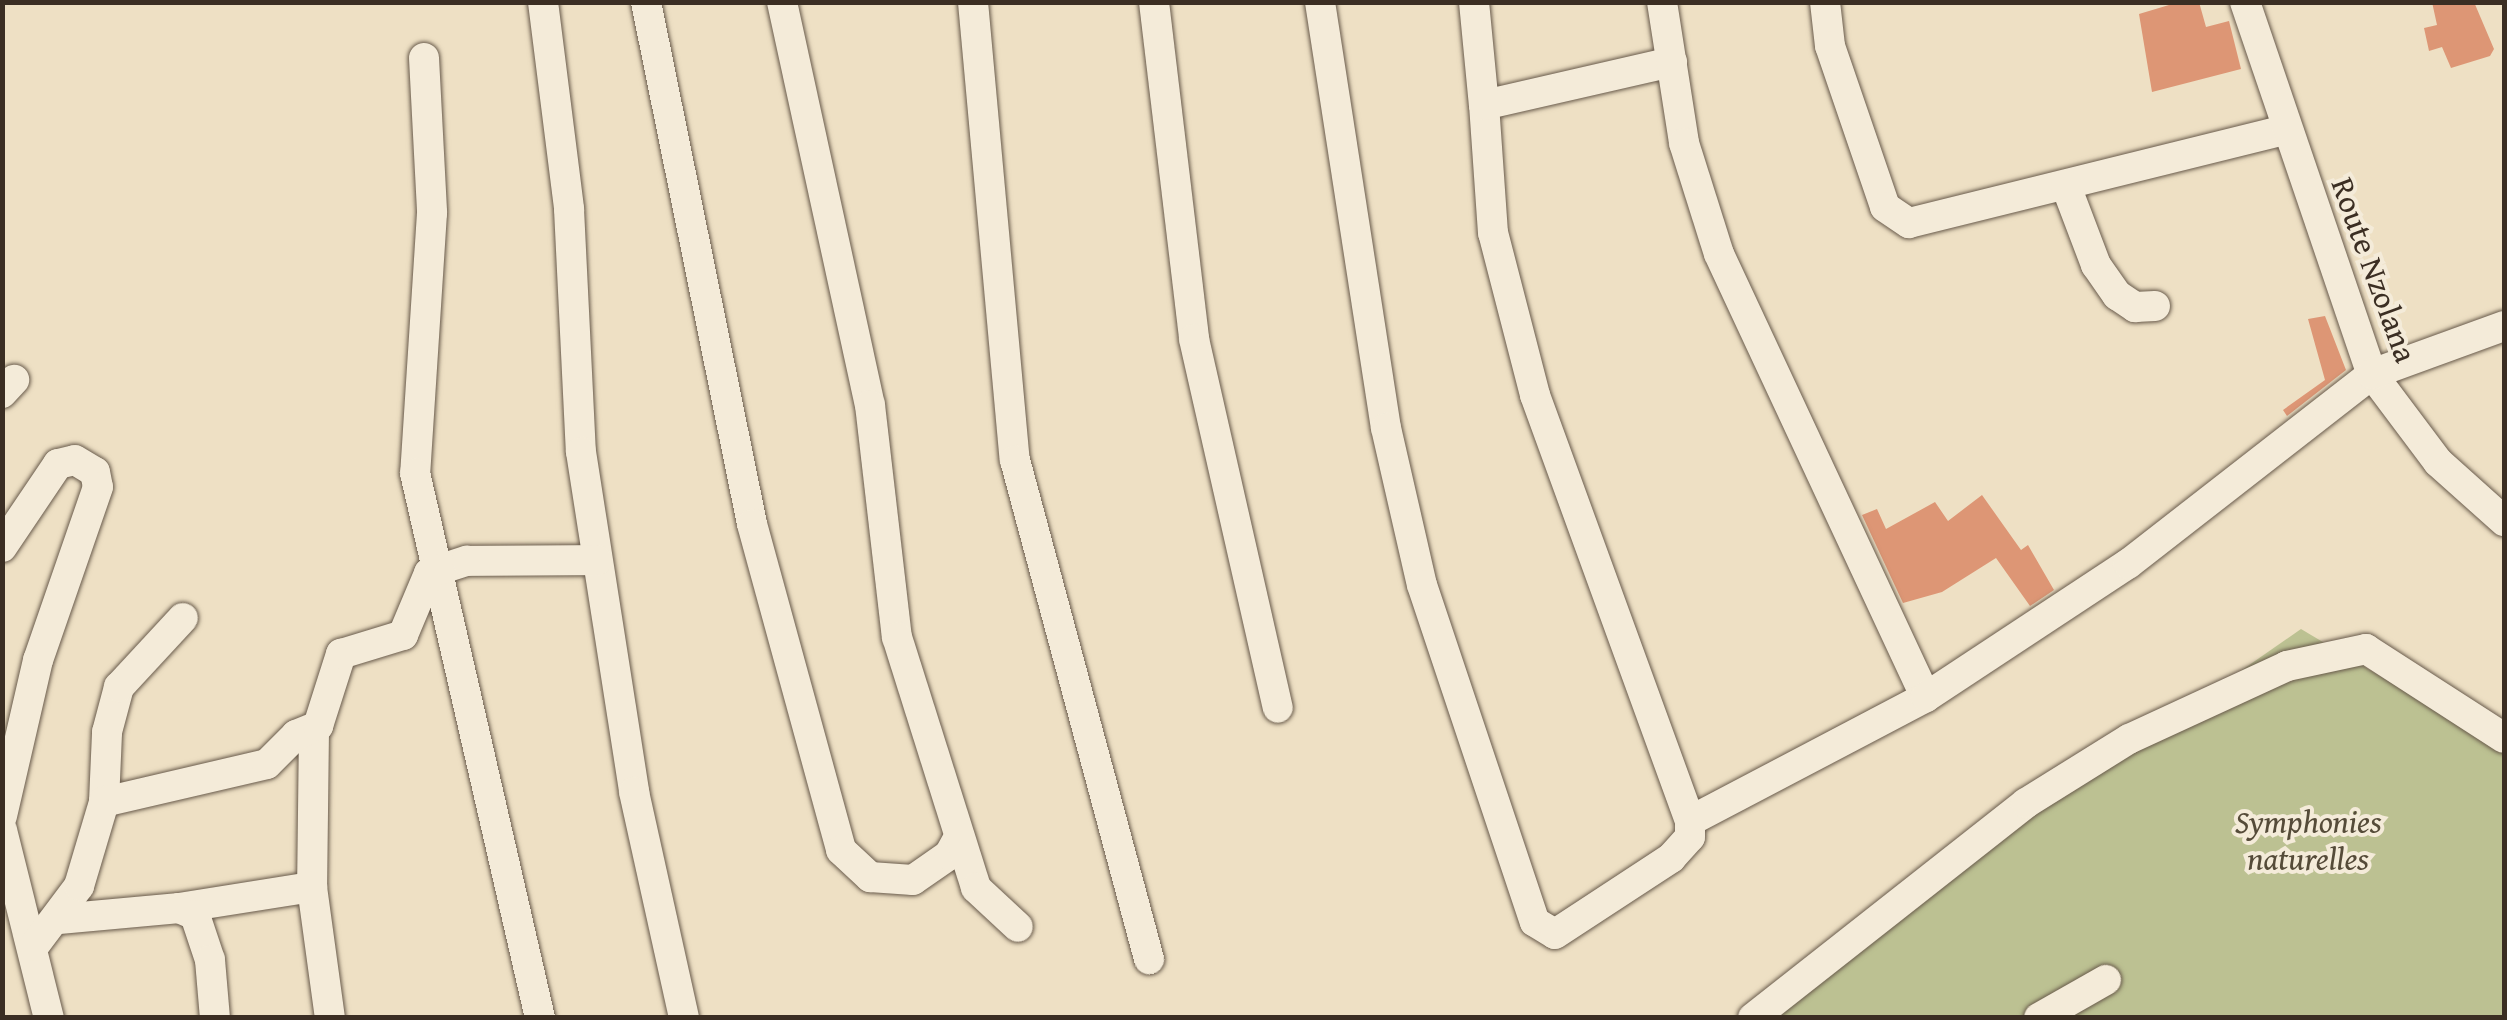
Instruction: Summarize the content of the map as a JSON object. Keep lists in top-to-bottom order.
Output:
{
  "streets": {
    "street": ["Route Nzolana"]
  },
  "parks": ["Symphonies naturelles"]
}
